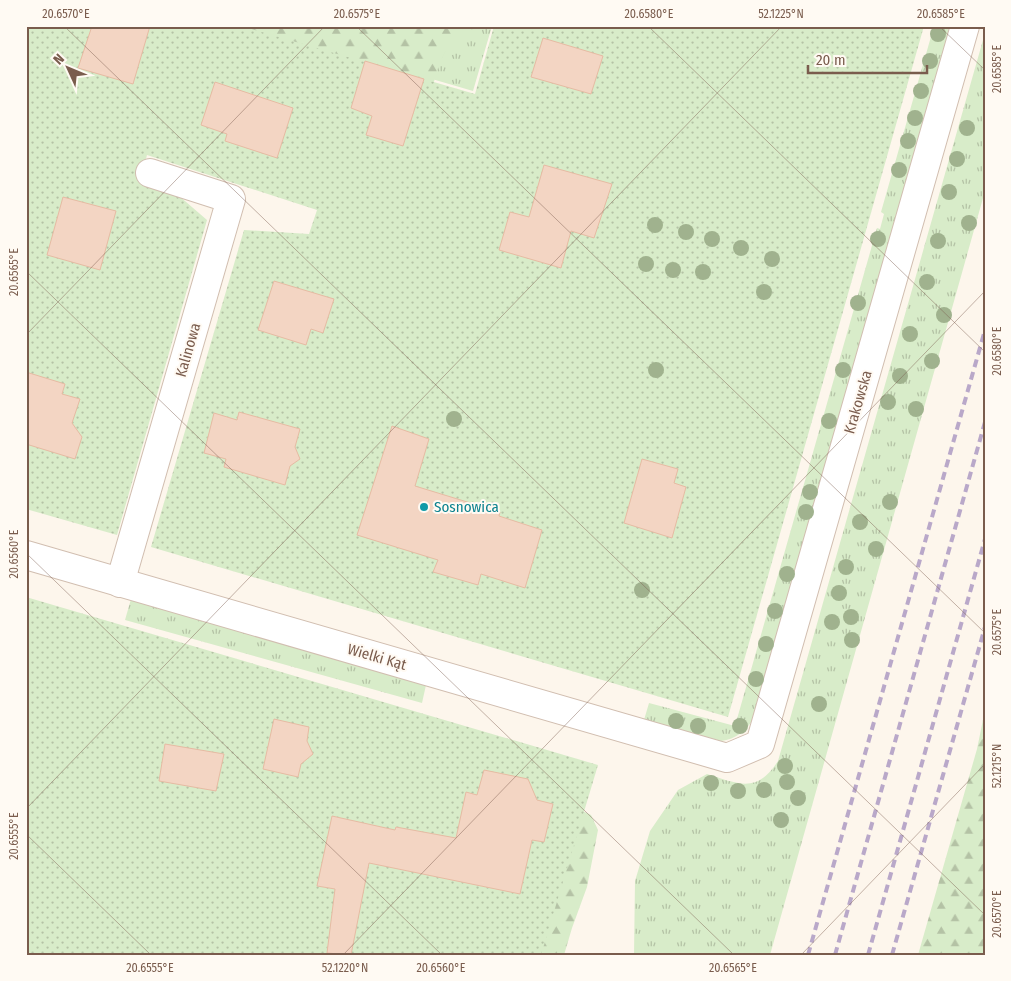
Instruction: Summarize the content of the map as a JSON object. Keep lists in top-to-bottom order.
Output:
{
  "streets": {
    "street": ["Kalinowa", "Krakowska", "Wielki Kąt"]
  },
  "crossings": [
    ["Kalinowa", "Wielki Kąt"],
    ["Krakowska", "Wielki Kąt"]
  ],
  "places": ["Sosnowica"],
  "scale_bar": "20 m",
  "north": "top left",
  "coordinates": [
    "20.6570°E",
    "20.6575°E",
    "20.6580°E",
    "52.1225°N",
    "20.6585°E",
    "20.6565°E",
    "20.6560°E",
    "52.1215°N",
    "20.6555°E",
    "52.1220°N"
  ]
}
